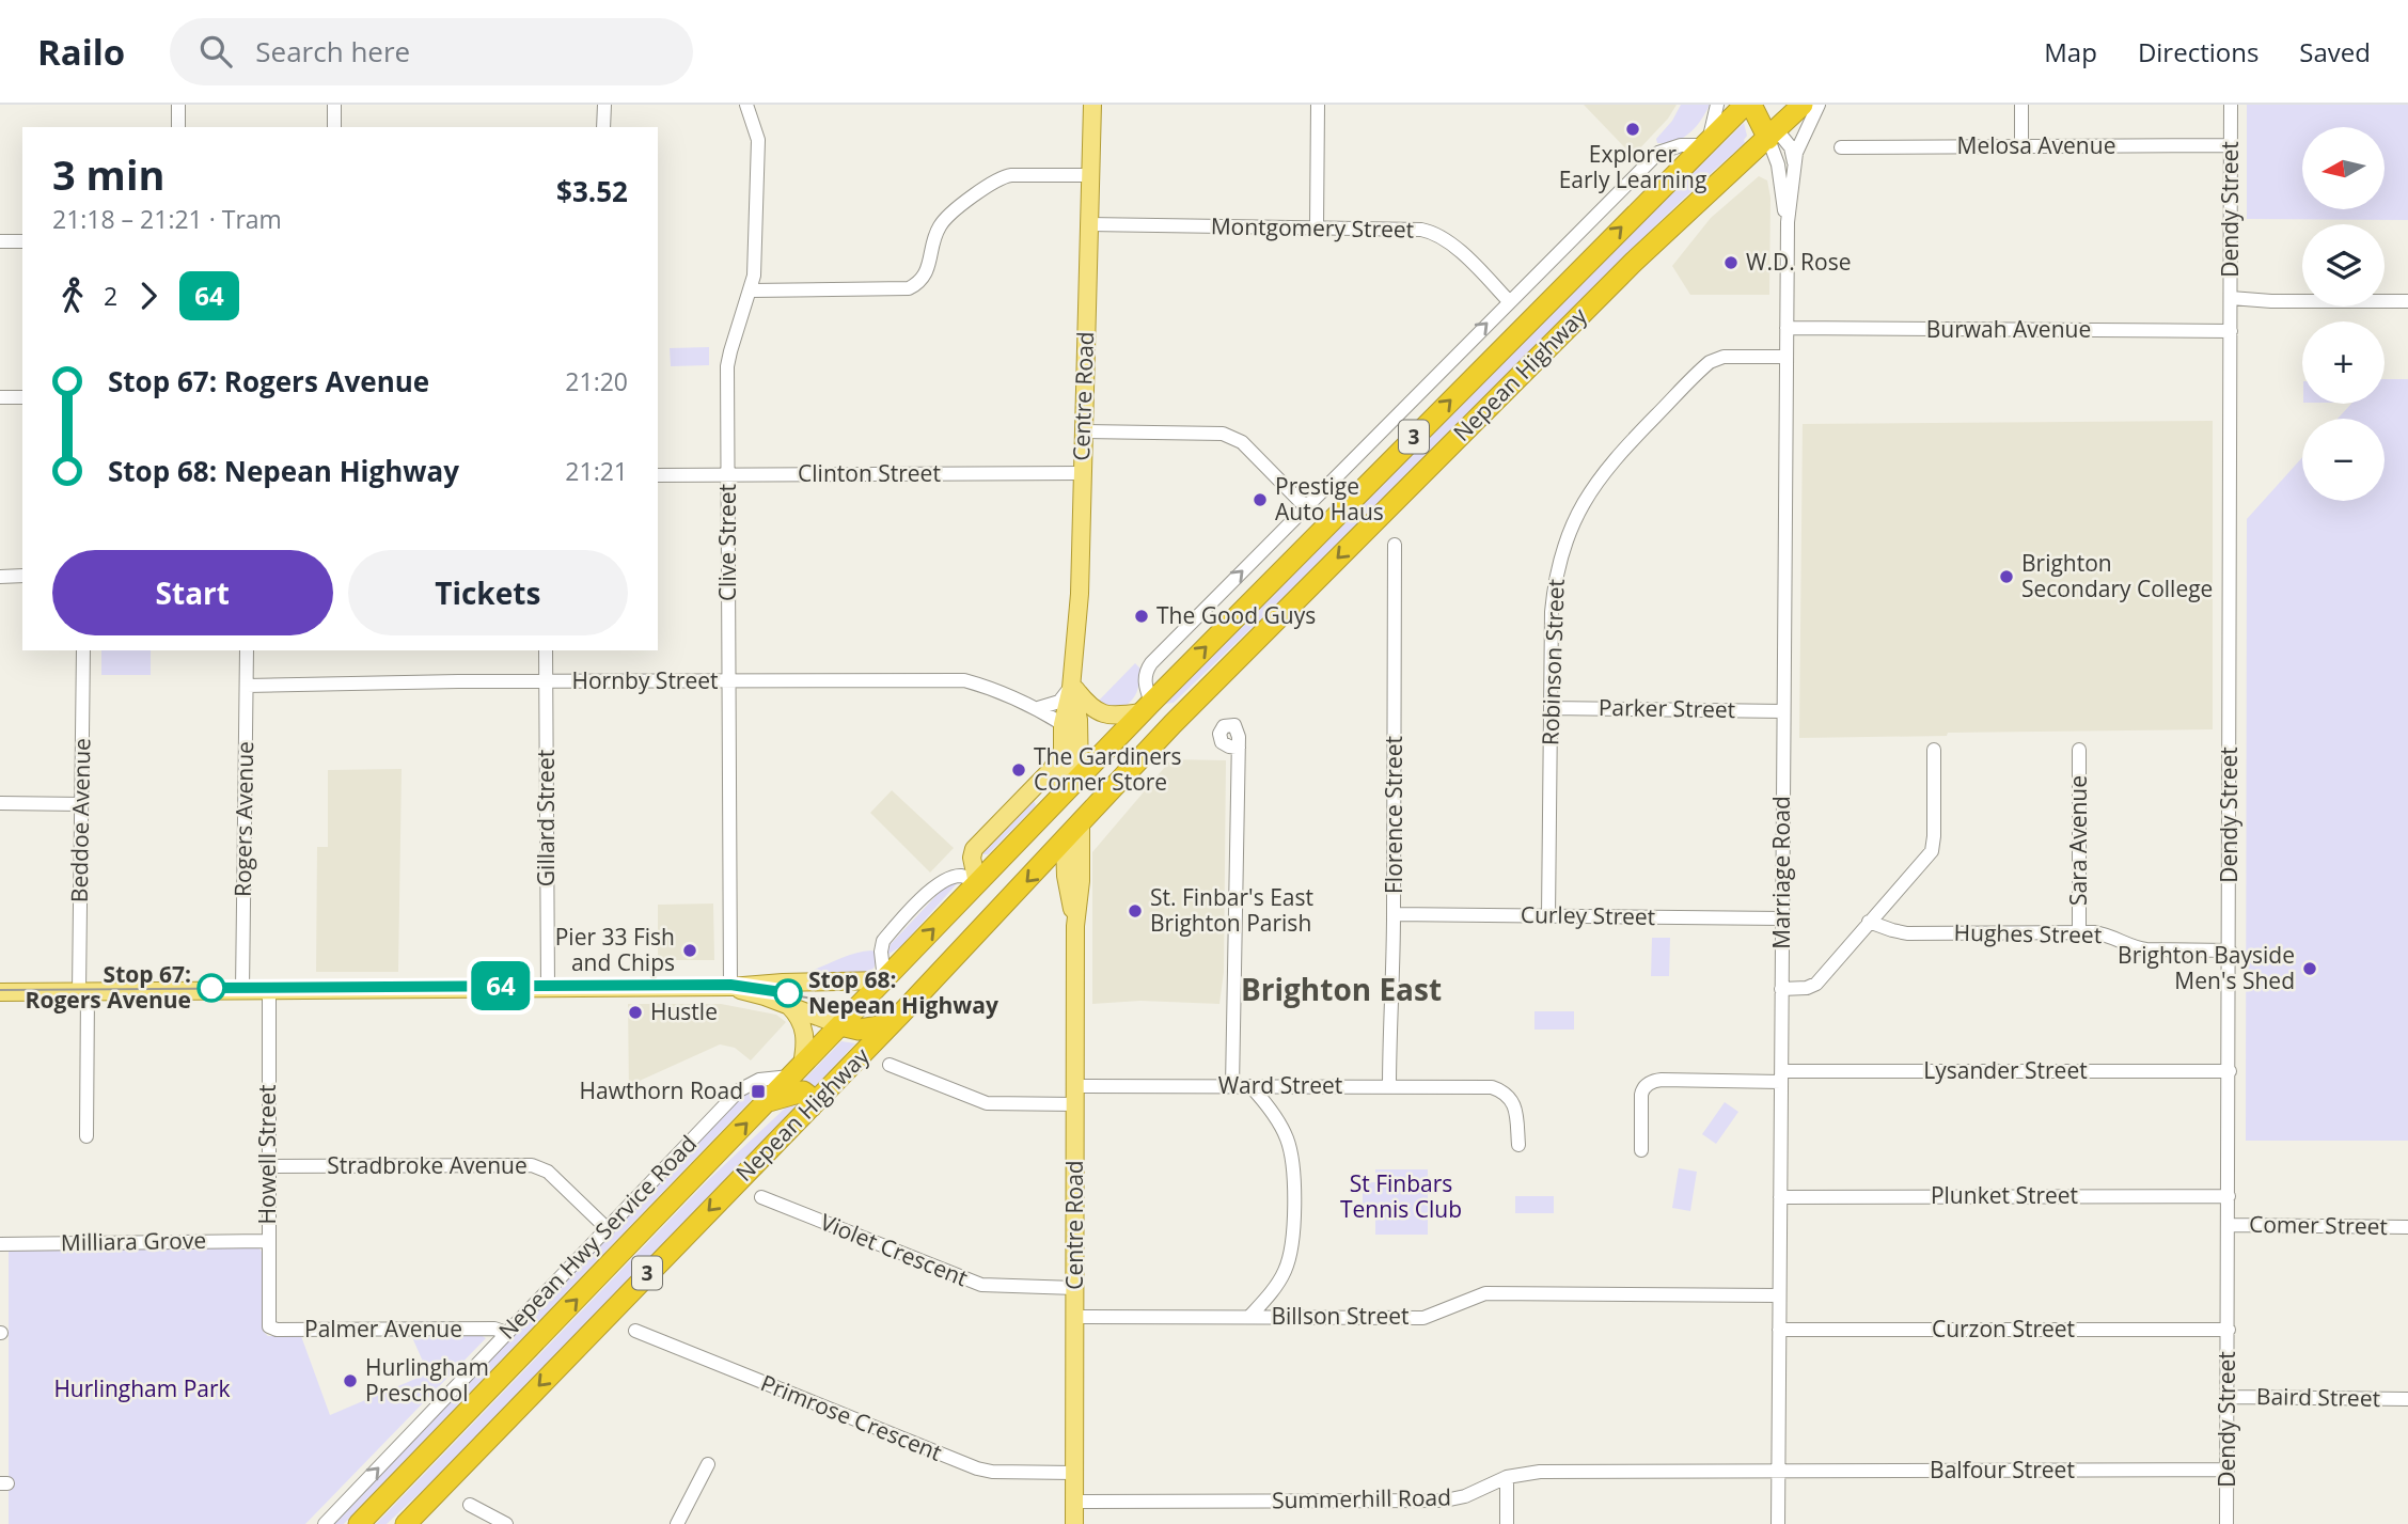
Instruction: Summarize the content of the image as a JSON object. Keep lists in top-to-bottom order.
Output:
{
  "streets": {
    "highway": ["Nepean Highway", "Centre Road", "3"],
    "street": [
      "Melosa Avenue",
      "Dendy Street",
      "Montgomery Street",
      "Burwah Avenue",
      "Clinton Street",
      "Clive Street",
      "Robinson Street",
      "Hornby Street",
      "Parker Street",
      "Florence Street",
      "Gillard Street",
      "Rogers Avenue",
      "Beddoe Avenue",
      "Sara Avenue",
      "Marriage Road",
      "Curley Street",
      "Hughes Street",
      "Lysander Street",
      "Ward Street",
      "Howell Street",
      "Stradbroke Avenue",
      "Plunket Street",
      "Comer Street",
      "Nepean Hwy Service Road",
      "Milliara Grove",
      "Violet Crescent",
      "Billson Street",
      "Palmer Avenue",
      "Curzon Street",
      "Baird Street",
      "Primrose Crescent",
      "Balfour Street",
      "Summerhill Road"
    ]
  },
  "crossings": [
    ["Melosa Avenue", "Dendy Street"],
    ["Dendy Street", "Burwah Avenue"],
    ["Dendy Street", "Hughes Street"],
    ["Dendy Street", "Lysander Street"],
    ["Dendy Street", "Plunket Street"],
    ["Dendy Street", "Comer Street"],
    ["Dendy Street", "Curzon Street"],
    ["Dendy Street", "Baird Street"],
    ["Dendy Street", "Balfour Street"],
    ["Montgomery Street", "Centre Road"],
    ["Burwah Avenue", "Marriage Road"],
    ["Nepean Highway", "Centre Road"],
    ["Nepean Highway", "Marriage Road"],
    ["Nepean Highway", "Nepean Hwy Service Road"],
    ["Centre Road", "Clinton Street"],
    ["Centre Road", "Hornby Street"],
    ["Centre Road", "Ward Street"],
    ["Centre Road", "Violet Crescent"],
    ["Centre Road", "Billson Street"],
    ["Centre Road", "Primrose Crescent"],
    ["Centre Road", "Summerhill Road"],
    ["Clinton Street", "Clive Street"],
    ["Clive Street", "Hornby Street"],
    ["Robinson Street", "Parker Street"],
    ["Robinson Street", "Marriage Road"],
    ["Robinson Street", "Curley Street"],
    ["Hornby Street", "Gillard Street"],
    ["Hornby Street", "Rogers Avenue"],
    ["Parker Street", "Marriage Road"],
    ["Florence Street", "Curley Street"],
    ["Florence Street", "Ward Street"],
    ["Sara Avenue", "Hughes Street"],
    ["Marriage Road", "Curley Street"],
    ["Marriage Road", "Lysander Street"],
    ["Marriage Road", "Plunket Street"],
    ["Marriage Road", "Billson Street"],
    ["Marriage Road", "Curzon Street"],
    ["Marriage Road", "Balfour Street"],
    ["Marriage Road", "Summerhill Road"],
    ["Ward Street", "Violet Crescent"],
    ["Ward Street", "Billson Street"],
    ["Howell Street", "Stradbroke Avenue"],
    ["Howell Street", "Milliara Grove"],
    ["Howell Street", "Palmer Avenue"],
    ["Stradbroke Avenue", "Nepean Hwy Service Road"],
    ["Nepean Hwy Service Road", "Palmer Avenue"],
    ["Violet Crescent", "Billson Street"],
    ["Balfour Street", "Summerhill Road"]
  ],
  "one_way": ["Nepean Hwy Service Road"],
  "districts": ["Brighton East"],
  "parks": ["St Finbars Tennis Club", "Hurlingham Park"],
  "places": {
    "other": [
      "Explorer Early Learning",
      "W.D. Rose",
      "Prestige Auto Haus",
      "Brighton Secondary College",
      "The Good Guys",
      "The Gardiners Corner Store",
      "St. Finbar's East Brighton Parish",
      "Pier 33 Fish and Chips",
      "Brighton Bayside Men's Shed",
      "Stop 67: Rogers Avenue",
      "Stop 68: Nepean Highway",
      "Hustle",
      "Hurlingham Preschool"
    ],
    "transit": ["Hawthorn Road"]
  },
  "lines": ["tram line 64"],
  "north": "left",
  "page": {
    "header": "Railo",
    "search": "Search here",
    "nav": ["Map", "Directions", "Saved"],
    "on_map": "64",
    "map_buttons": ["+", "−"],
    "heading": ["3 min", "21:18 – 21:21 · Tram", "$3.52"],
    "legs": ["2", "64"],
    "list": [
      {
        "name": "Stop 67: Rogers Avenue",
        "value": "21:20"
      },
      {
        "name": "Stop 68: Nepean Highway",
        "value": "21:21"
      }
    ],
    "buttons": ["Start", "Tickets"]
  }
}
